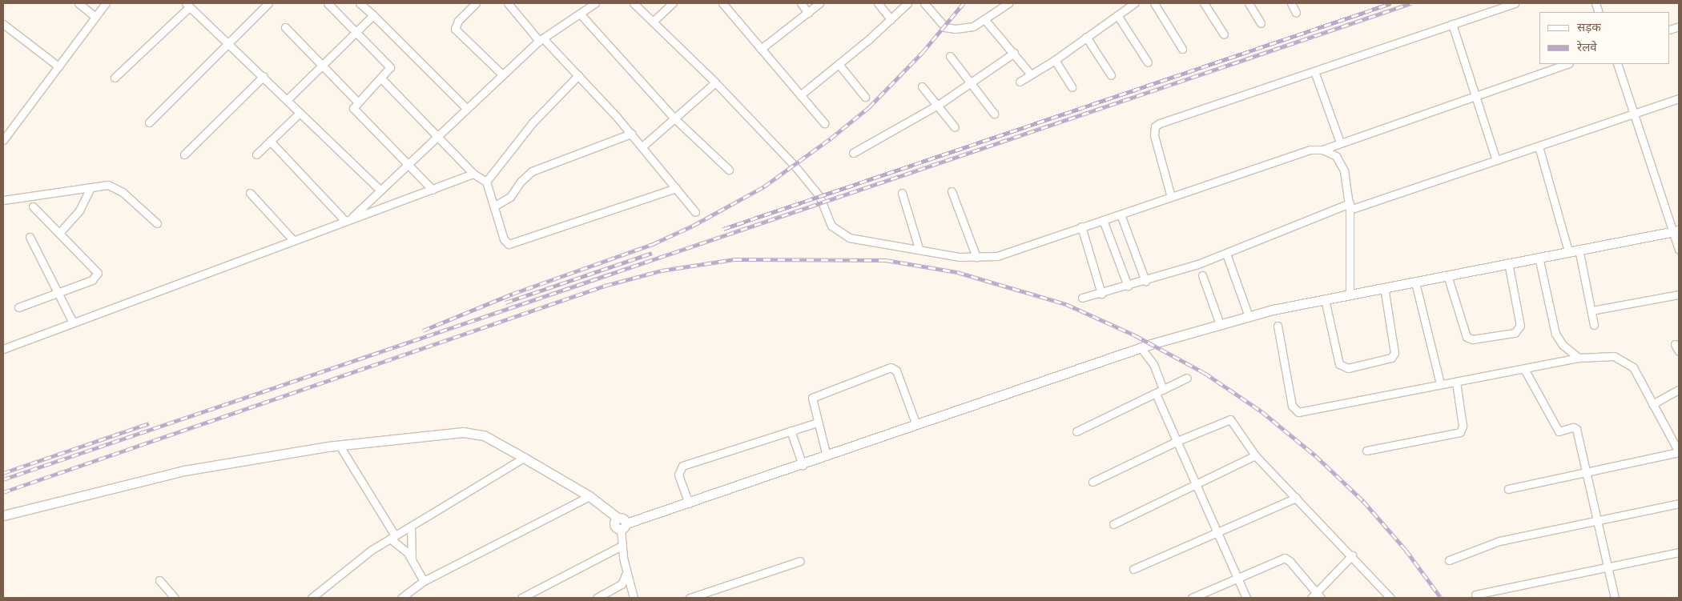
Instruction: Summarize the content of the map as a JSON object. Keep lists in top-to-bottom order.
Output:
{
  "legend": ["सड़क", "रेलवे"]
}
